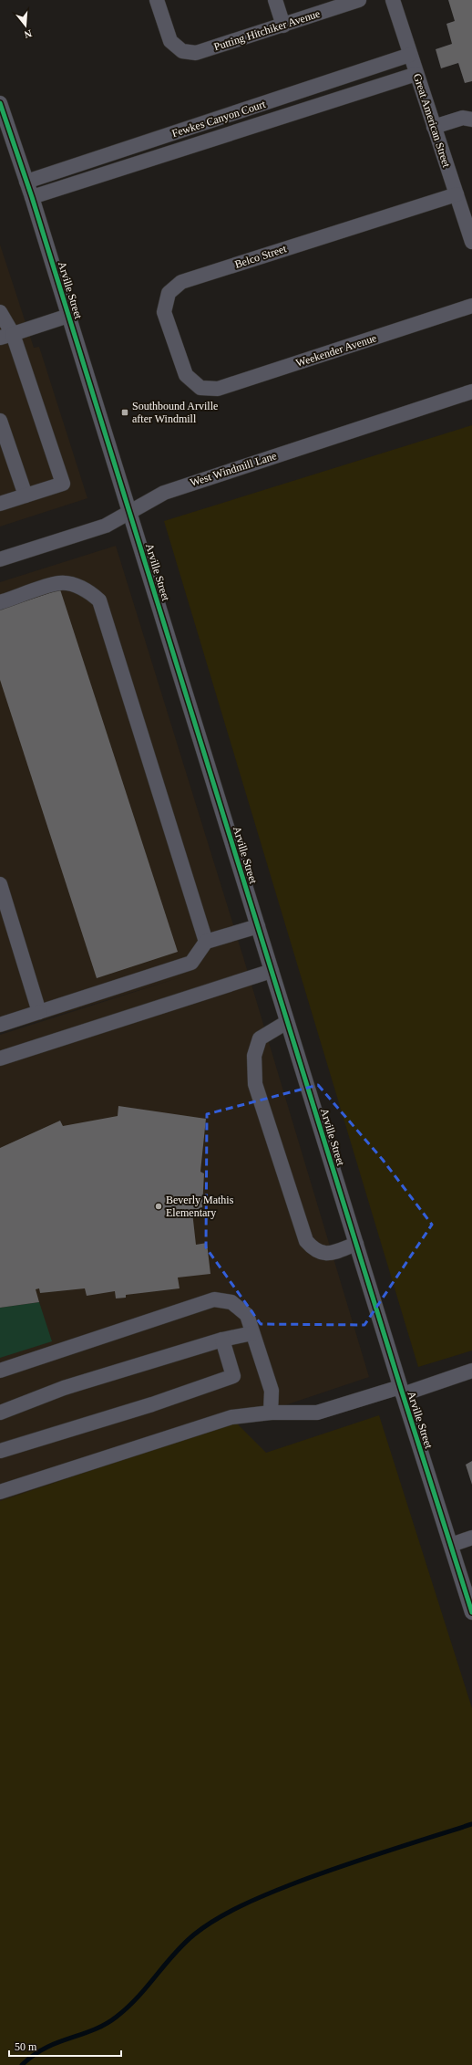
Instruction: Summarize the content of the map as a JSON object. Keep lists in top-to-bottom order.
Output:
{
  "streets": {
    "street": [
      "Putting Hitchiker Avenue",
      "Fewkes Canyon Court",
      "Great American Street",
      "Belco Street",
      "Arville Street",
      "Weekender Avenue",
      "West Windmill Lane"
    ]
  },
  "crossings": [
    ["Fewkes Canyon Court", "Great American Street"],
    ["Fewkes Canyon Court", "Arville Street"],
    ["Great American Street", "Belco Street"],
    ["Belco Street", "Weekender Avenue"],
    ["Arville Street", "West Windmill Lane"]
  ],
  "places": {
    "transit": ["Southbound Arville after Windmill"],
    "other": ["Beverly Mathis Elementary"]
  },
  "scale_bar": "50 m",
  "north": "bottom"
}
